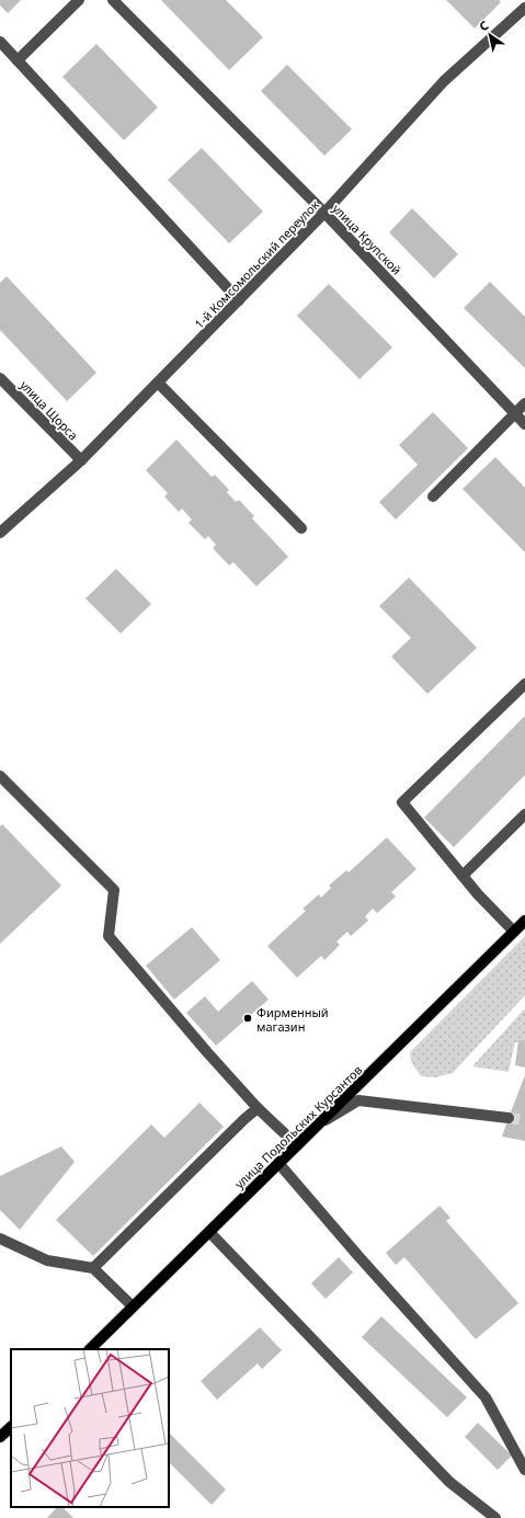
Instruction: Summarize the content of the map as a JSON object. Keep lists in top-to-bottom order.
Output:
{
  "streets": {
    "main road": ["улица Подольских Курсантов"],
    "street": ["улица Крупской", "1-й Комсомольский переулок", "улица Щорса"]
  },
  "crossings": [
    ["улица Крупской", "1-й Комсомольский переулок"],
    ["1-й Комсомольский переулок", "улица Щорса"]
  ],
  "places": ["Фирменный магазин"],
  "north": "top left"
}
